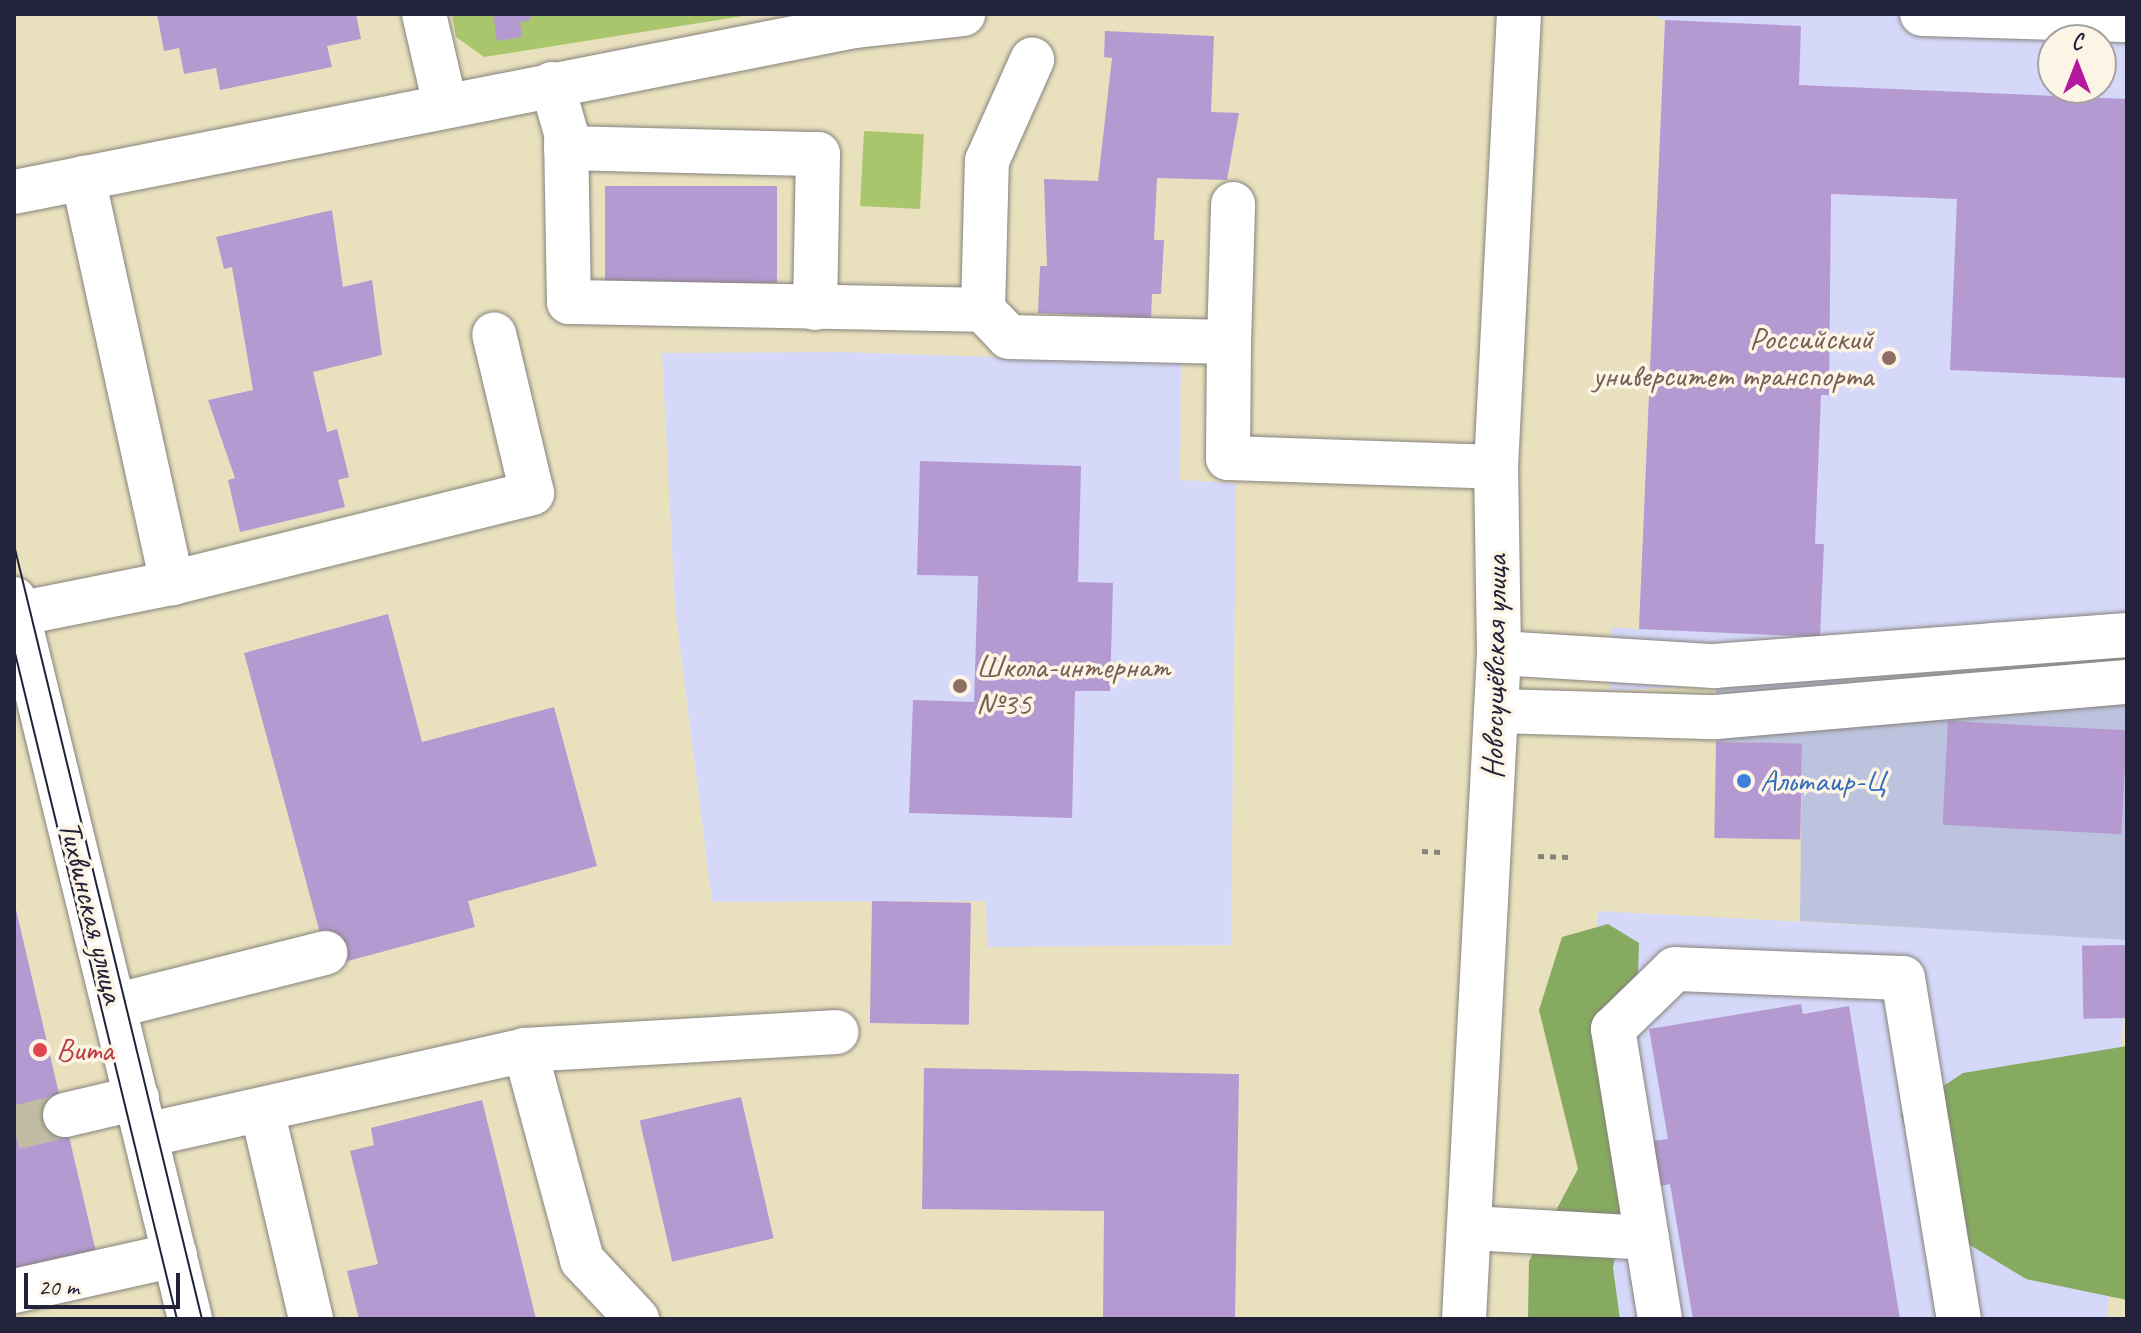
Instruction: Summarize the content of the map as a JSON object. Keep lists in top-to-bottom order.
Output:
{
  "streets": {
    "street": ["Новосущёвская улица", "Тихвинская улица"]
  },
  "places": [
    "Российский университет транспорта",
    "Школа-интернат №35",
    "Альтаир-Ц",
    "Вита"
  ],
  "scale_bar": "20 m",
  "north": "top"
}
